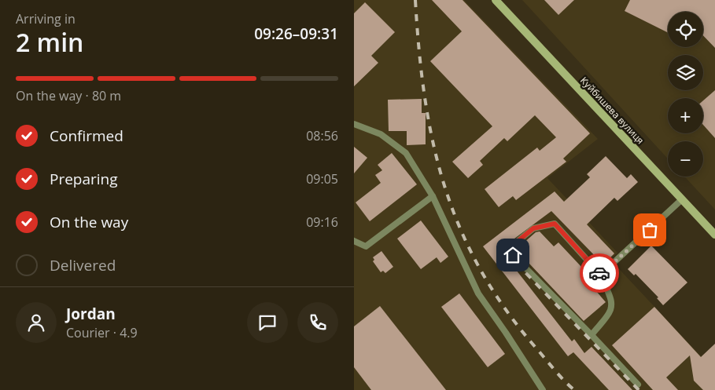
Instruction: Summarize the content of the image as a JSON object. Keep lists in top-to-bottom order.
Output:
{
  "streets": {
    "main road": ["Куйбишева вулиця"]
  },
  "page": {
    "heading": ["2 min", "Arriving in", "09:26–09:31"],
    "panel": ["Jordan", "Courier · 4.9"],
    "map_buttons": ["+", "−"],
    "bar": "On the way · 80 m",
    "list": [
      ["Confirmed", "08:56"],
      ["Preparing", "09:05"],
      ["On the way", "09:16"],
      "Delivered"
    ]
  }
}
